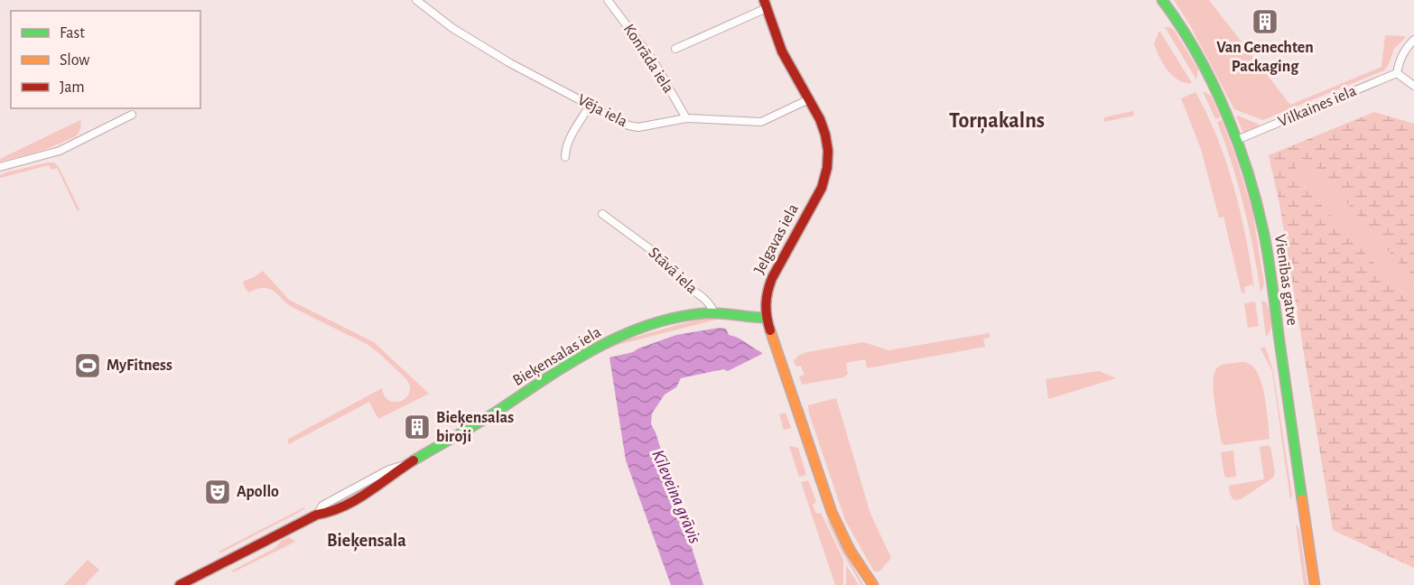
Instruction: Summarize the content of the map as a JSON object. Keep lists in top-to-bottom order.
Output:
{
  "streets": {
    "street": [
      "Konrāda iela",
      "Vilkaines iela",
      "Vēja iela",
      "Jelgavas iela",
      "Stāvā iela",
      "Vienības gatve",
      "Bieķensalas iela"
    ]
  },
  "crossings": [
    ["Konrāda iela", "Vēja iela"],
    ["Vilkaines iela", "Vienības gatve"],
    ["Vēja iela", "Jelgavas iela"],
    ["Jelgavas iela", "Bieķensalas iela"],
    ["Stāvā iela", "Bieķensalas iela"]
  ],
  "districts": ["Torņakalns", "Bieķensala"],
  "water": ["Kīleveina grāvis"],
  "places": {
    "building": ["Van Genechten Packaging", "Bieķensalas biroji"],
    "sports": ["MyFitness"],
    "theatre": ["Apollo"]
  },
  "legend": ["Fast", "Slow", "Jam"]
}
